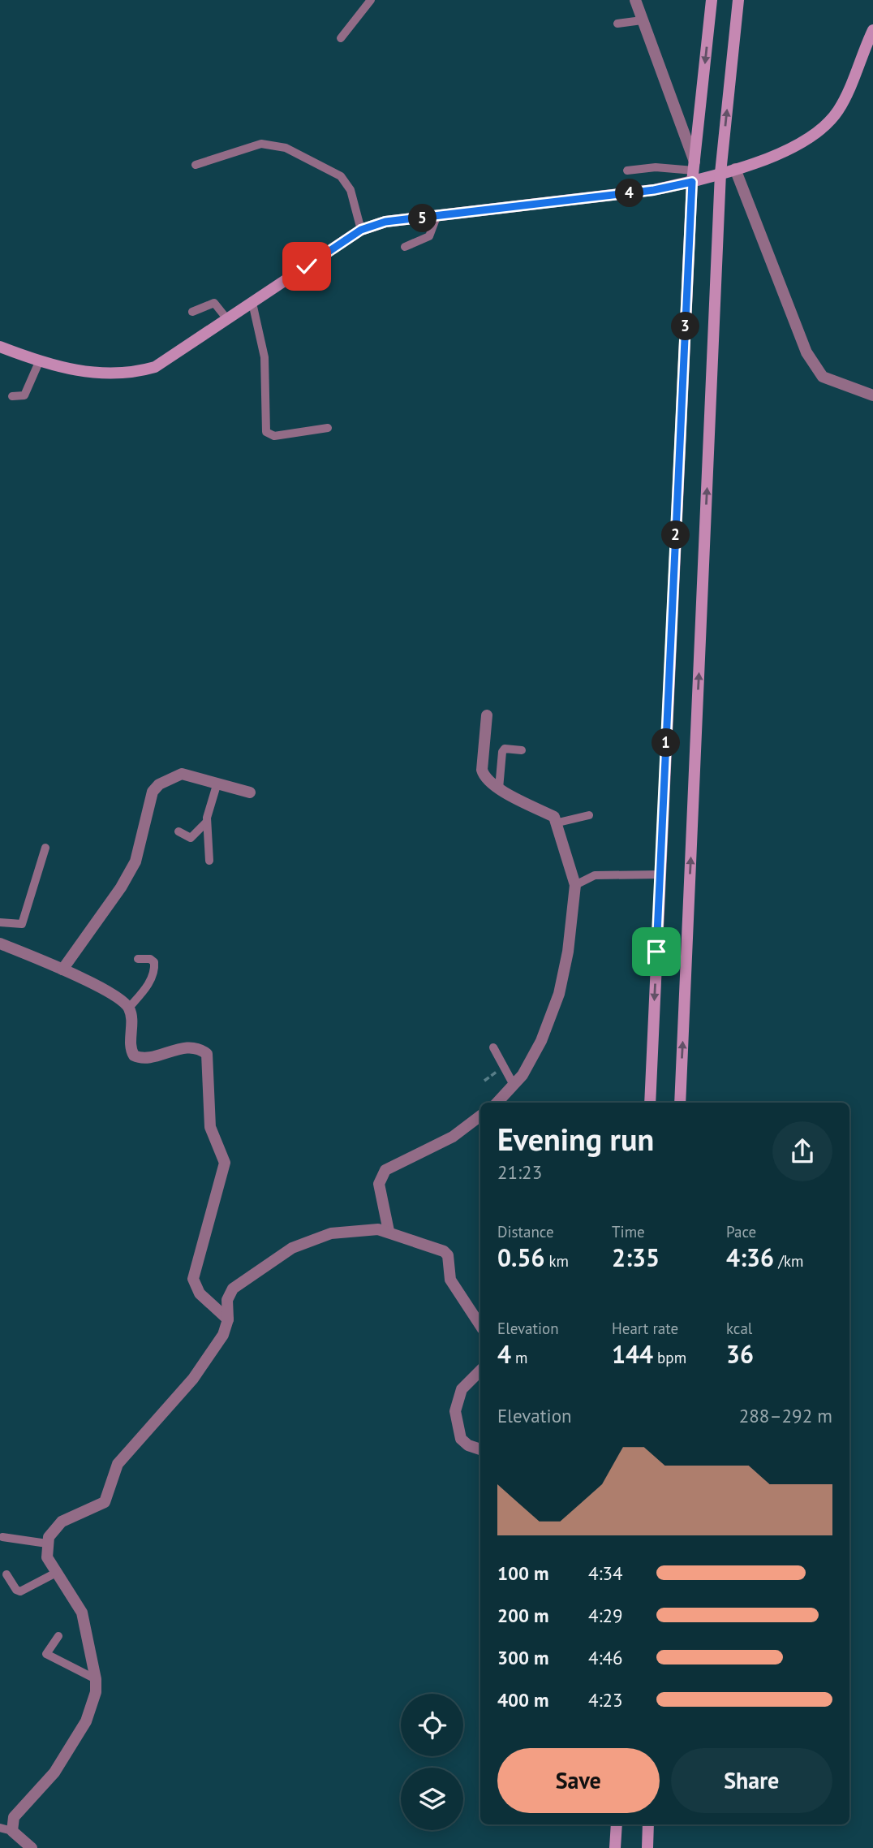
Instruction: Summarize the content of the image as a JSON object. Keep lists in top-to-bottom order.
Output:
{
  "page": {
    "pins": [
      "4",
      "5",
      "3",
      "2",
      "1"
    ],
    "heading": ["Evening run", "21:23"],
    "stats": [
      ["Distance", "0.56 km"],
      ["Time", "2:35"],
      ["Pace", "4:36 /km"],
      ["Elevation", "4 m"],
      ["Heart rate", "144 bpm"],
      ["kcal", "36"]
    ],
    "chart": ["Elevation", "288–292 m"],
    "list": [
      {
        "name": "100 m",
        "note": "4:34"
      },
      {
        "name": "200 m",
        "note": "4:29"
      },
      {
        "name": "300 m",
        "note": "4:46"
      },
      {
        "name": "400 m",
        "note": "4:23"
      }
    ],
    "buttons": ["Save", "Share"]
  }
}
